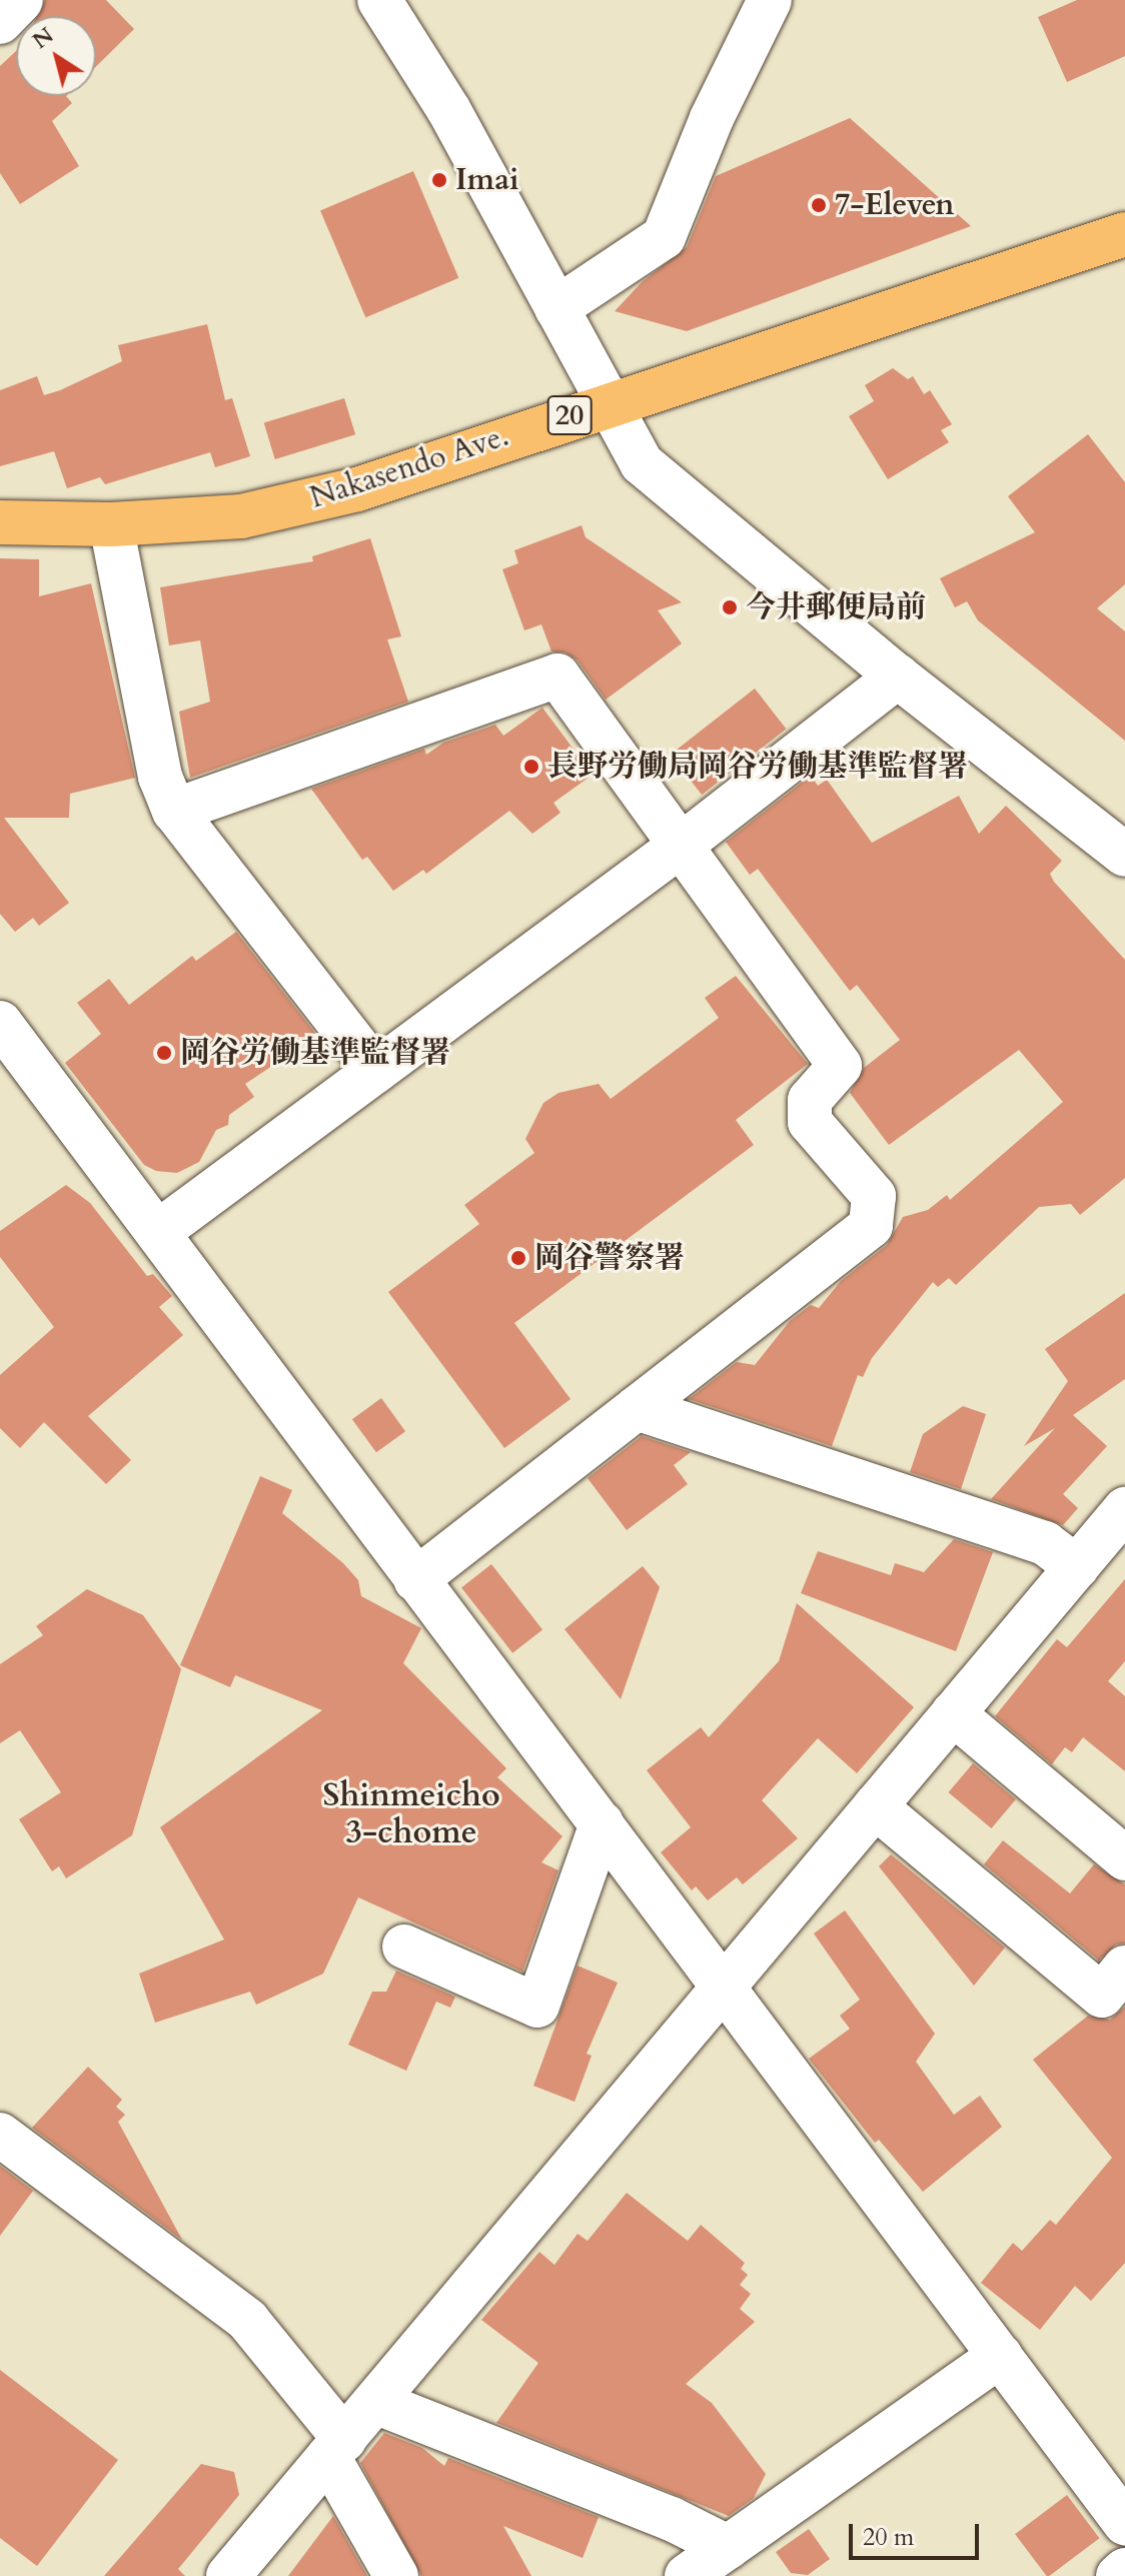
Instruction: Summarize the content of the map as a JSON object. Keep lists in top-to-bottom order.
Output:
{
  "streets": {
    "highway": ["20", "Nakasendo Ave."]
  },
  "districts": ["Shinmeicho 3-chome"],
  "places": [
    "Imai",
    "7-Eleven",
    "今井郵便局前",
    "長野労働局岡谷労働基準監督署",
    "岡谷労働基準監督署",
    "岡谷警察署"
  ],
  "scale_bar": "20 m",
  "north": "top left"
}
